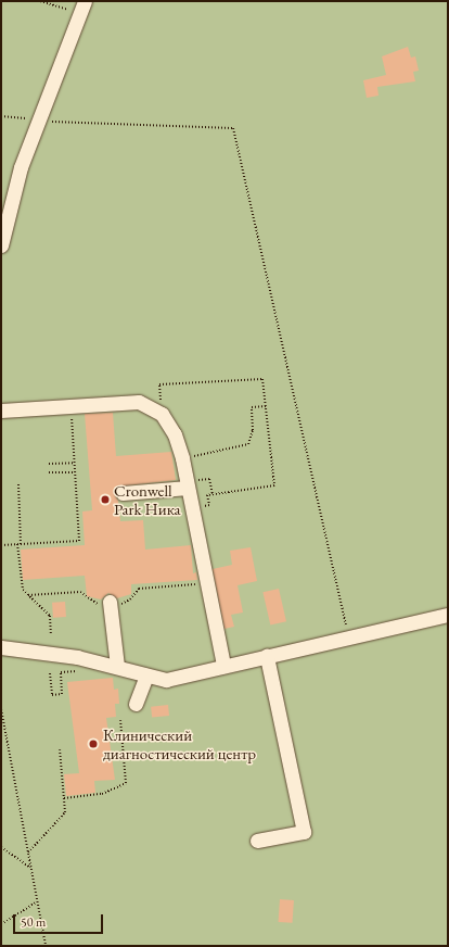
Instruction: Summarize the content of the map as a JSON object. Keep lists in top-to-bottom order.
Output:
{
  "places": ["Cronwell Park Ника", "Клинический диагностический центр"],
  "scale_bar": "50 m"
}
